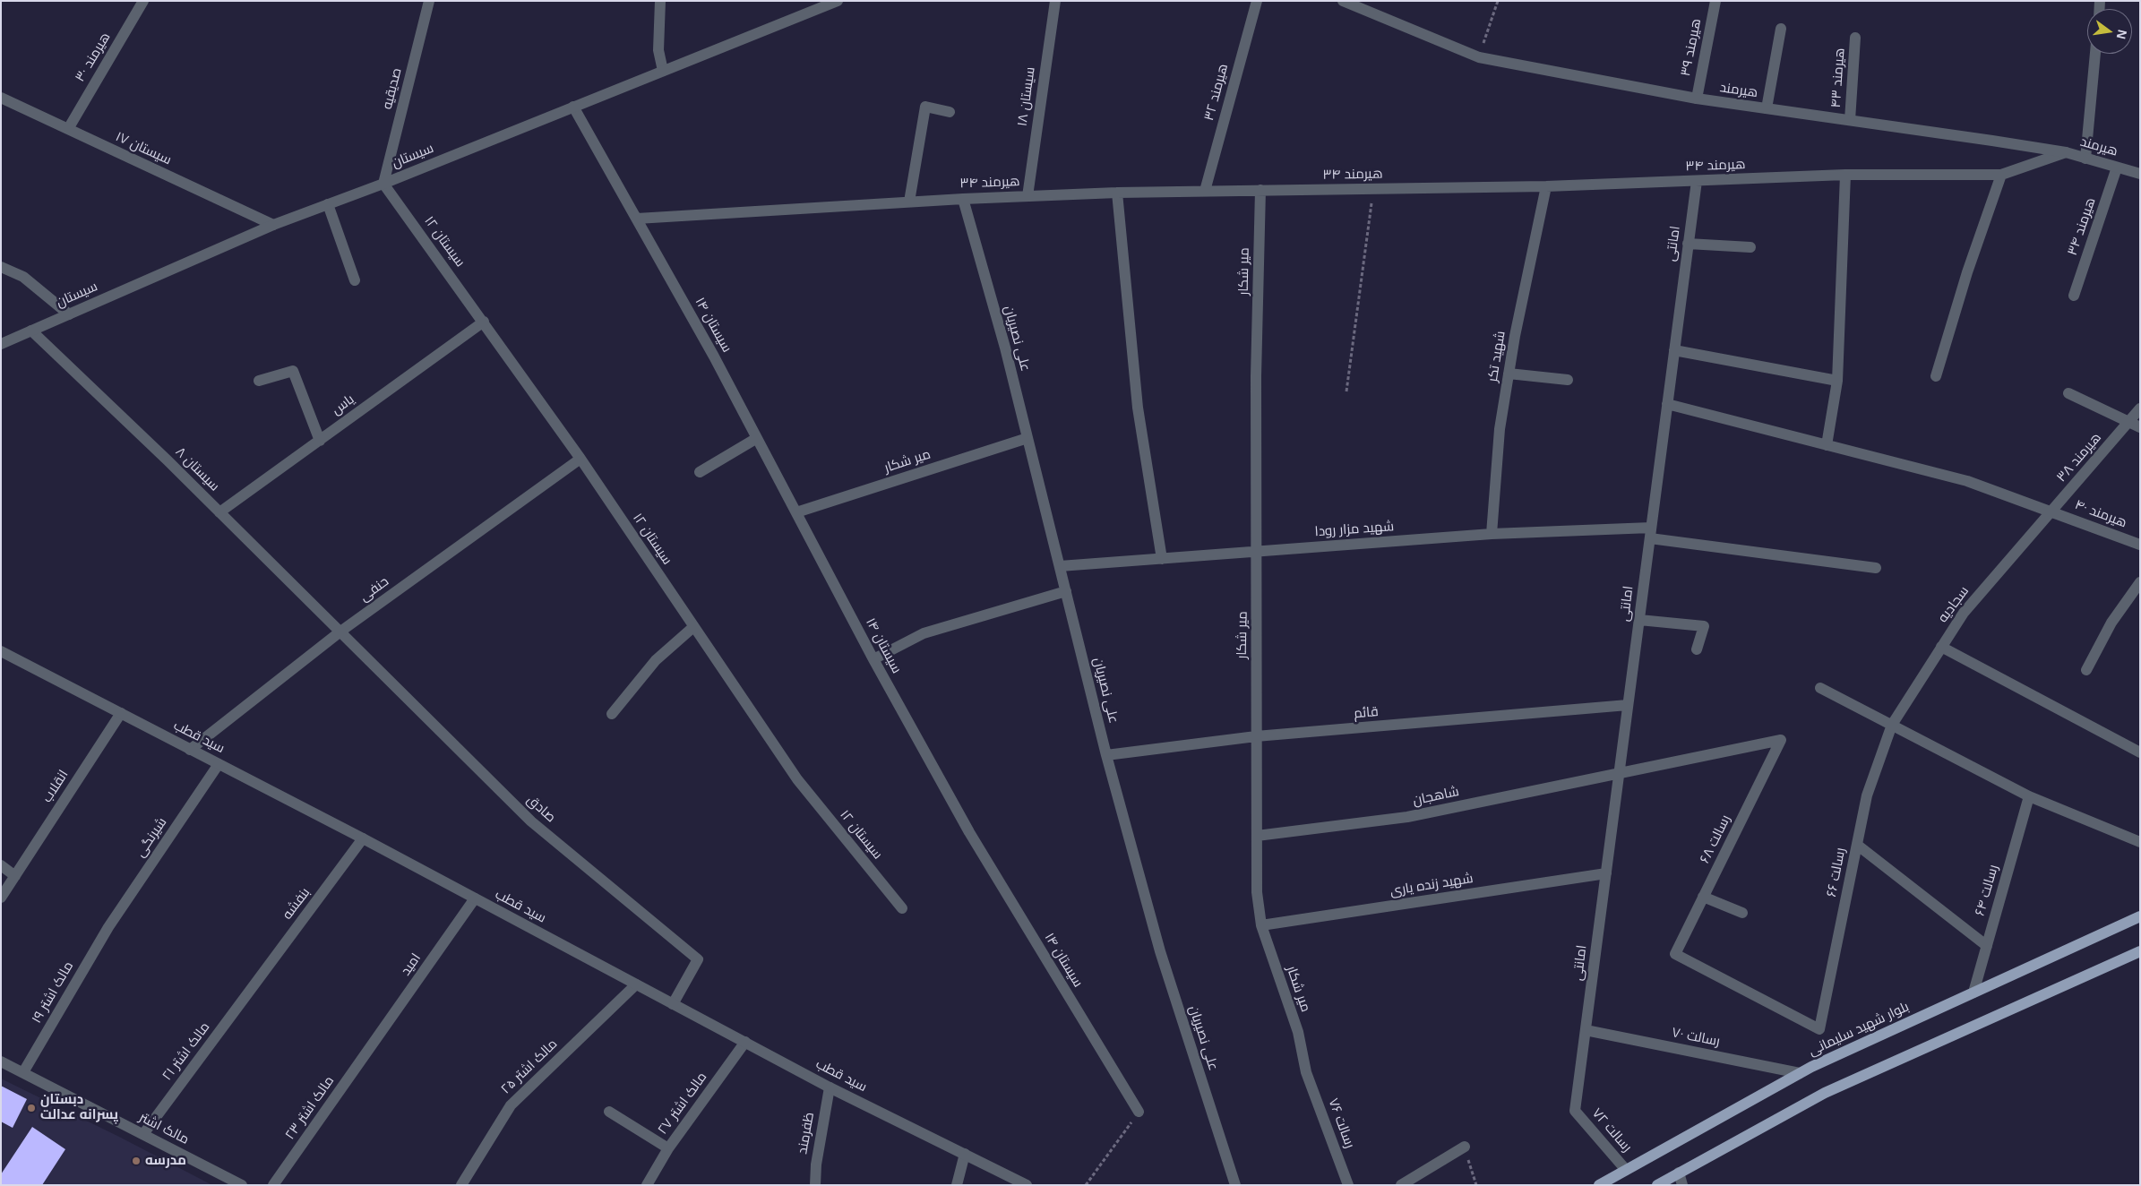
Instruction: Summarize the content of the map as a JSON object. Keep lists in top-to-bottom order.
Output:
{
  "streets": {
    "main road": ["بلوار شهید سلیمانی"],
    "street": [
      "هیرمند ۳۹",
      "هیرمند ۳۰",
      "هیرمند ۴۳",
      "صدیقیه",
      "هیرمند",
      "هیرمند ۳۲",
      "سیستان ۱۸",
      "سیستان ۱۷",
      "سیستان",
      "هیرمند ۳۴",
      "سیستان ۱۲",
      "امانتی",
      "میر شکار",
      "سیستان ۱۴",
      "علی نصیریان",
      "شهید تکر",
      "یاس",
      "هیرمند ۳۸",
      "سیستان ۸",
      "هیرمند ۴۰",
      "شهید مزار رودا",
      "حنفی",
      "سجادیه",
      "قائم",
      "سید قطب",
      "انقلاب",
      "شاهجان",
      "صادق",
      "شیرنگی",
      "رسالت ۶۸",
      "رسالت ۶۶",
      "شهید زنده یاری",
      "رسالت ۶۴",
      "بنفشه",
      "امید",
      "مالک اشتر ۱۹",
      "رسالت ۷۰",
      "مالک اشتر ۲۱",
      "مالک اشتر ۲۵",
      "مالک اشتر ۲۷",
      "مالک اشتر ۲۳",
      "رسالت ۷۶",
      "مالک اشتر",
      "رسالت ۷۲",
      "ظفرمند"
    ]
  },
  "crossings": [
    ["هیرمند ۳۹", "هیرمند"],
    ["هیرمند ۳۰", "سیستان ۱۷"],
    ["هیرمند ۴۳", "هیرمند"],
    ["صدیقیه", "سیستان"],
    ["صدیقیه", "سیستان ۱۲"],
    ["هیرمند", "هیرمند ۳۴"],
    ["هیرمند ۳۲", "هیرمند ۳۴"],
    ["سیستان ۱۸", "هیرمند ۳۴"],
    ["سیستان ۱۷", "سیستان"],
    ["سیستان", "سیستان ۱۲"],
    ["سیستان", "سیستان ۱۴"],
    ["سیستان", "سیستان ۸"],
    ["هیرمند ۳۴", "امانتی"],
    ["هیرمند ۳۴", "میر شکار"],
    ["هیرمند ۳۴", "سیستان ۱۴"],
    ["هیرمند ۳۴", "علی نصیریان"],
    ["هیرمند ۳۴", "شهید تکر"],
    ["سیستان ۱۲", "یاس"],
    ["سیستان ۱۲", "حنفی"],
    ["امانتی", "هیرمند ۴۰"],
    ["امانتی", "شهید مزار رودا"],
    ["امانتی", "قائم"],
    ["امانتی", "شاهجان"],
    ["امانتی", "رسالت ۶۸"],
    ["امانتی", "شهید زنده یاری"],
    ["امانتی", "رسالت ۷۰"],
    ["امانتی", "رسالت ۷۲"],
    ["میر شکار", "سیستان ۱۴"],
    ["میر شکار", "علی نصیریان"],
    ["میر شکار", "شهید مزار رودا"],
    ["میر شکار", "قائم"],
    ["میر شکار", "شاهجان"],
    ["میر شکار", "شهید زنده یاری"],
    ["میر شکار", "رسالت ۷۶"],
    ["علی نصیریان", "شهید مزار رودا"],
    ["علی نصیریان", "قائم"],
    ["شهید تکر", "شهید مزار رودا"],
    ["یاس", "سیستان ۸"],
    ["هیرمند ۳۸", "هیرمند ۴۰"],
    ["هیرمند ۳۸", "سجادیه"],
    ["سیستان ۸", "حنفی"],
    ["سیستان ۸", "صادق"],
    ["هیرمند ۴۰", "سجادیه"],
    ["حنفی", "سید قطب"],
    ["حنفی", "صادق"],
    ["سجادیه", "رسالت ۶۶"],
    ["سید قطب", "انقلاب"],
    ["سید قطب", "صادق"],
    ["سید قطب", "شیرنگی"],
    ["سید قطب", "بنفشه"],
    ["سید قطب", "امید"],
    ["سید قطب", "مالک اشتر ۲۵"],
    ["سید قطب", "مالک اشتر ۲۷"],
    ["سید قطب", "ظفرمند"],
    ["شاهجان", "رسالت ۶۸"],
    ["شیرنگی", "مالک اشتر ۱۹"],
    ["رسالت ۶۸", "رسالت ۶۶"],
    ["رسالت ۶۴", "بلوار شهید سلیمانی"],
    ["بنفشه", "مالک اشتر ۲۱"],
    ["امید", "مالک اشتر ۲۳"],
    ["مالک اشتر ۱۹", "مالک اشتر"],
    ["بلوار شهید سلیمانی", "رسالت ۷۰"],
    ["بلوار شهید سلیمانی", "رسالت ۷۲"],
    ["رسالت ۷۰", "رسالت ۷۲"],
    ["مالک اشتر ۲۱", "مالک اشتر"]
  ],
  "places": ["دبستان پسرانه عدالت", "مدرسه"],
  "north": "right"
}
